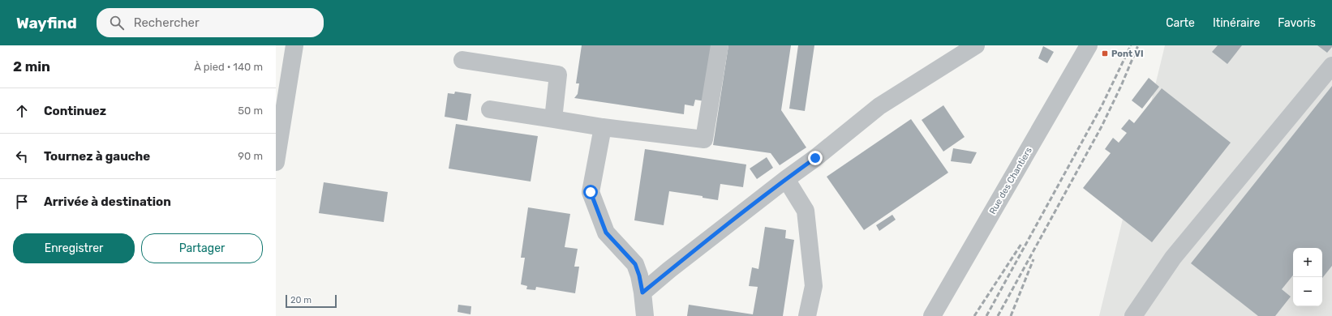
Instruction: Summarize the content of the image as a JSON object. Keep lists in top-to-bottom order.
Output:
{
  "streets": {
    "street": ["Rue des Chantiers"]
  },
  "places": {
    "transit": ["Pont VI"]
  },
  "scale_bar": "20 m",
  "page": {
    "header": "Wayfind",
    "search": "Rechercher",
    "nav": ["Carte", "Itinéraire", "Favoris"],
    "heading": ["2 min", "À pied · 140 m"],
    "list": [
      ["Continuez", "50 m"],
      ["Tournez à gauche", "90 m"],
      "Arrivée à destination"
    ],
    "buttons": ["Enregistrer", "Partager"],
    "map_buttons": ["+", "−"],
    "scale": "20 m"
  }
}
